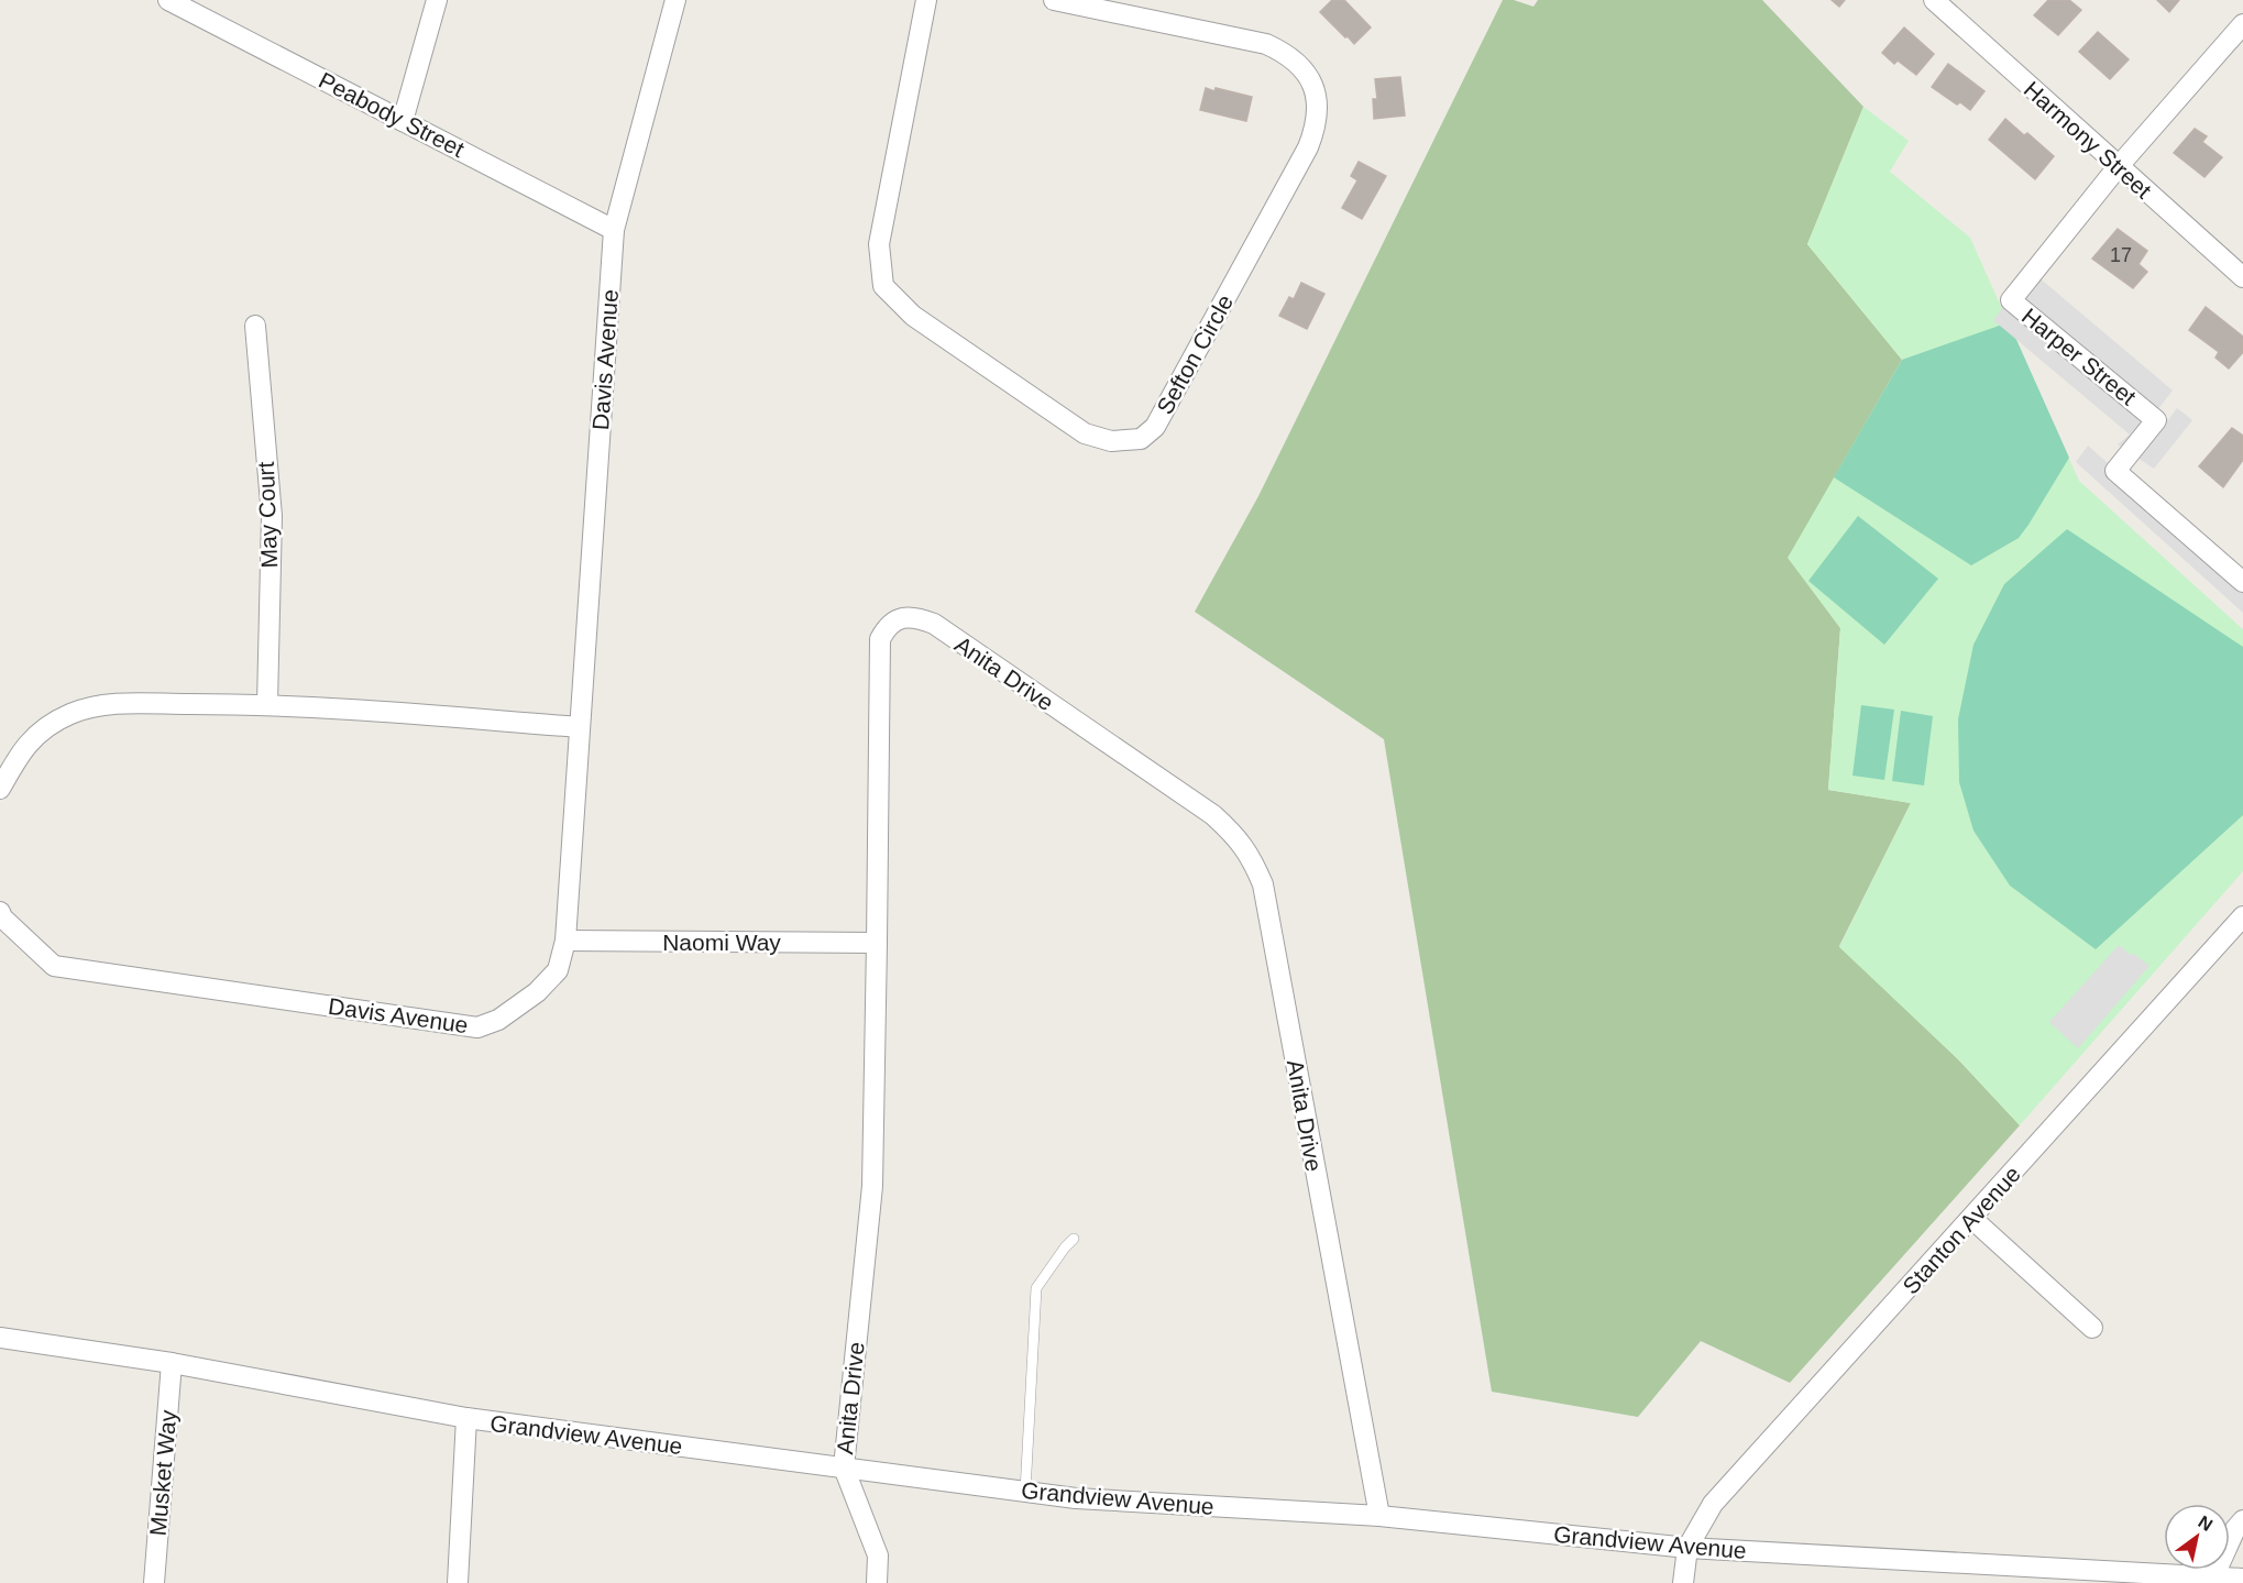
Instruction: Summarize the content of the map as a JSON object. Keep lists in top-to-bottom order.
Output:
{
  "streets": {
    "street": [
      "Peabody Street",
      "Harmony Street",
      "Sefton Circle",
      "Harper Street",
      "Davis Avenue",
      "May Court",
      "Anita Drive",
      "Naomi Way",
      "Stanton Avenue",
      "Grandview Avenue",
      "Musket Way"
    ]
  },
  "crossings": [
    ["Peabody Street", "Davis Avenue"],
    ["Harmony Street", "Harper Street"],
    ["Davis Avenue", "Naomi Way"],
    ["Anita Drive", "Naomi Way"],
    ["Anita Drive", "Grandview Avenue"],
    ["Stanton Avenue", "Grandview Avenue"],
    ["Grandview Avenue", "Musket Way"]
  ],
  "house_numbers": ["17"],
  "north": "top right"
}
